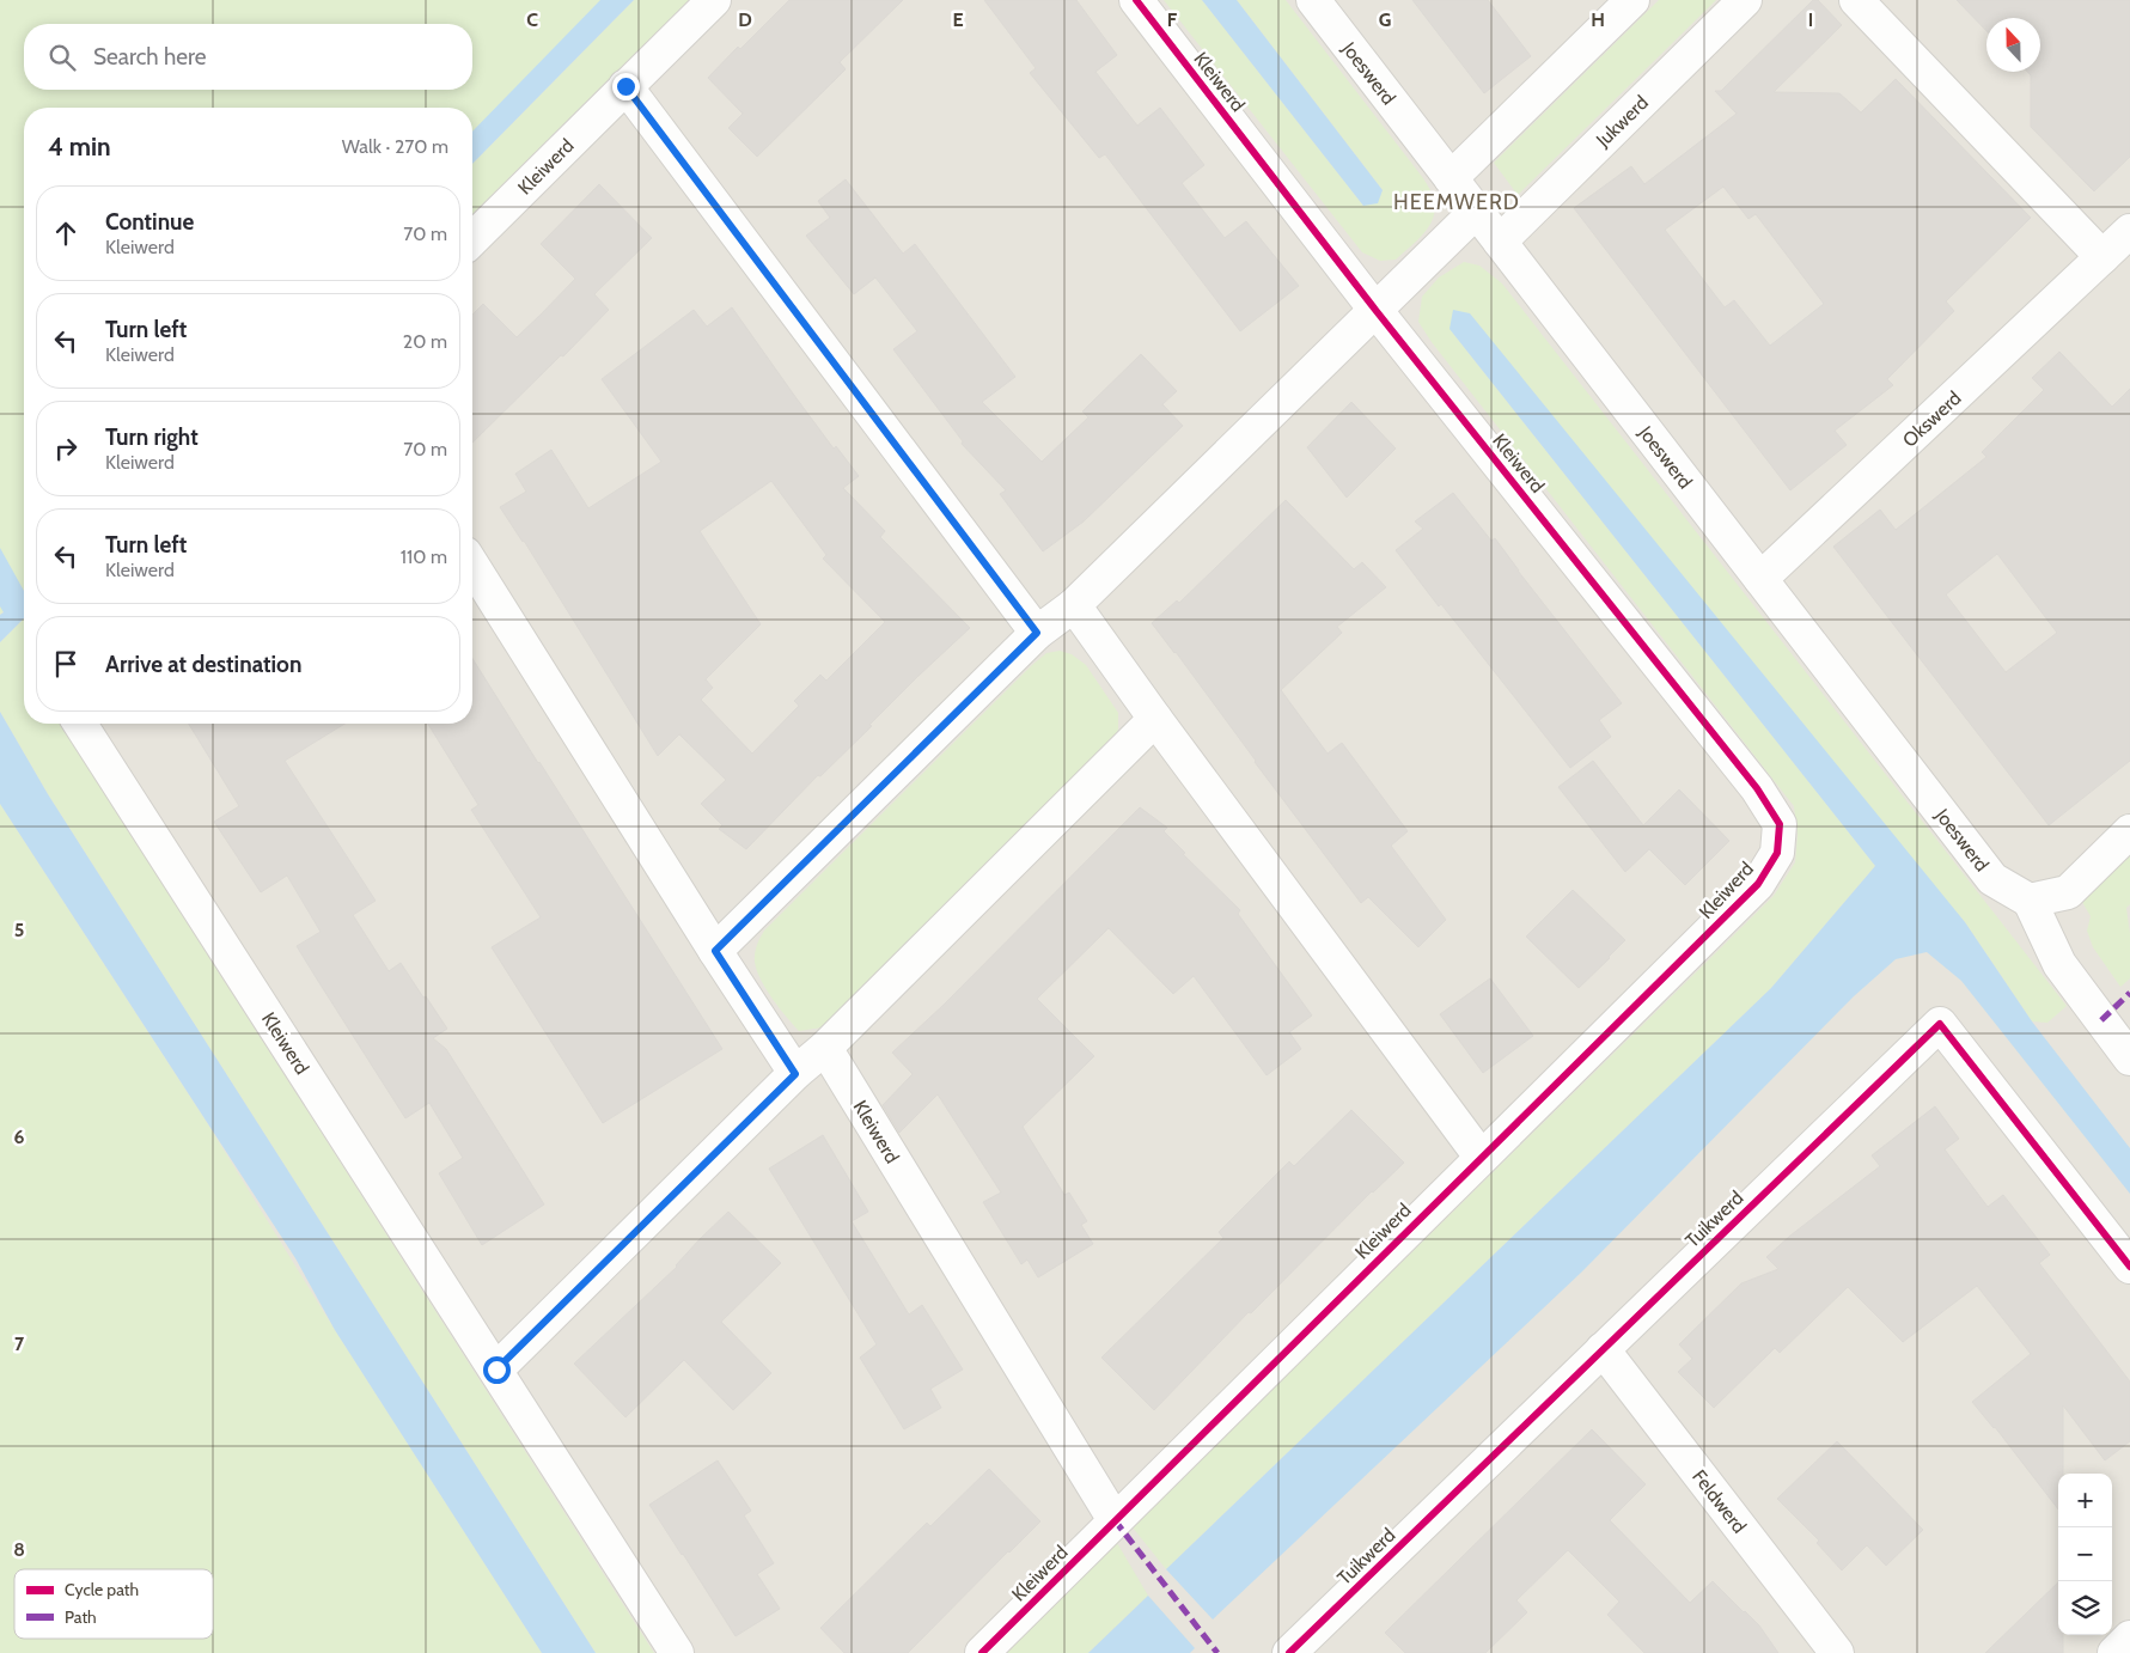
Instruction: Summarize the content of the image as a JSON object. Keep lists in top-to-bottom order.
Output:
{
  "streets": {
    "street": [
      "Joeswerd",
      "Kleiwerd",
      "Jukwerd",
      "Okswerd",
      "Tuikwerd",
      "Feldwerd"
    ]
  },
  "crossings": [
    ["Joeswerd", "Jukwerd"],
    ["Joeswerd", "Okswerd"],
    ["Tuikwerd", "Feldwerd"]
  ],
  "districts": ["HEEMWERD"],
  "legend": ["Cycle path", "Path"],
  "north": "top",
  "page": {
    "search": "Search here",
    "heading": ["4 min", "Walk · 270 m"],
    "list": [
      ["Continue", "Kleiwerd", "70 m"],
      ["Turn left", "Kleiwerd", "20 m"],
      ["Turn right", "Kleiwerd", "70 m"],
      ["Turn left", "Kleiwerd", "110 m"],
      "Arrive at destination"
    ],
    "map_buttons": ["+", "−"]
  },
  "grid": {
    "columns": [
      "C",
      "D",
      "E",
      "F",
      "G",
      "H",
      "I"
    ],
    "rows": [
      "5",
      "6",
      "7",
      "8"
    ]
  }
}
